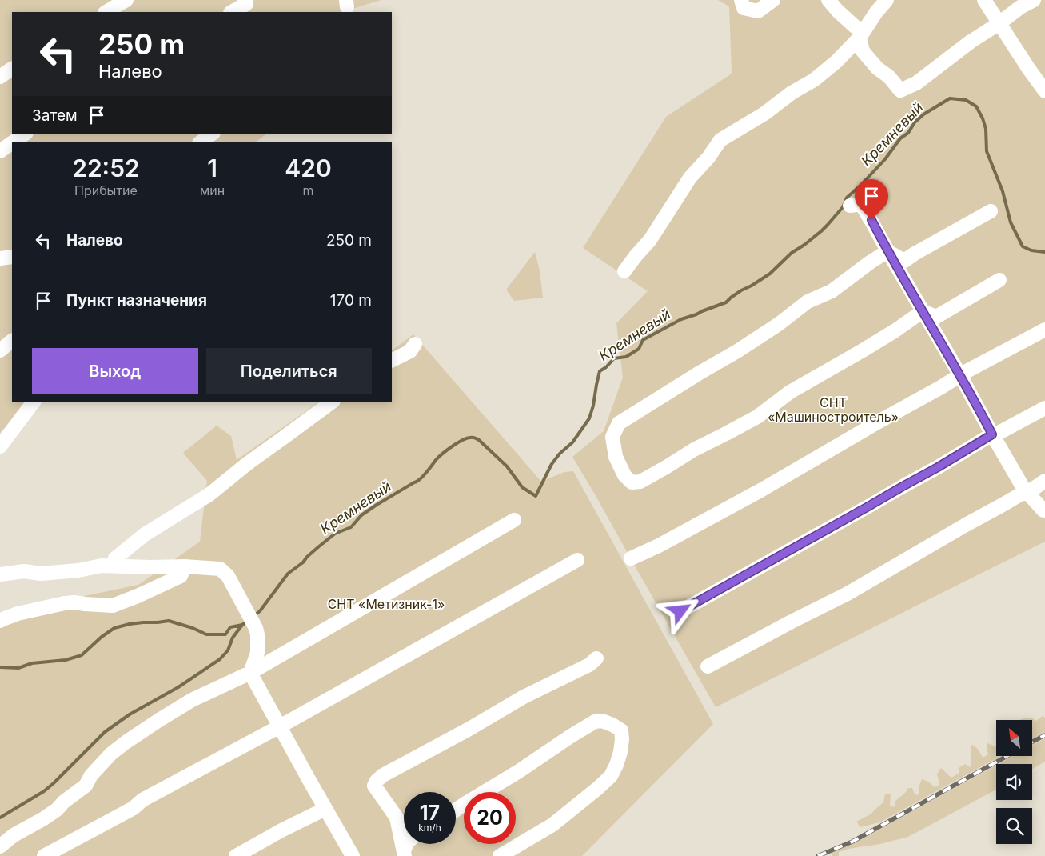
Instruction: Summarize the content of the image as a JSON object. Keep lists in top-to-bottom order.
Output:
{
  "water": ["Кремневый"],
  "parks": ["СНТ «Машиностроитель»", "СНТ «Метизник-1»"],
  "north": "top left",
  "page": {
    "turn": ["250 m", "Налево"],
    "then": "Затем",
    "eta": [
      "22:52",
      "Прибытие",
      "1",
      "мин",
      "420",
      "m"
    ],
    "list": [
      {
        "name": "Налево",
        "value": "250 m"
      },
      {
        "name": "Пункт назначения",
        "value": "170 m"
      }
    ],
    "buttons": ["Выход", "Поделиться"],
    "speed": "17 km/h",
    "limit": "20"
  }
}
